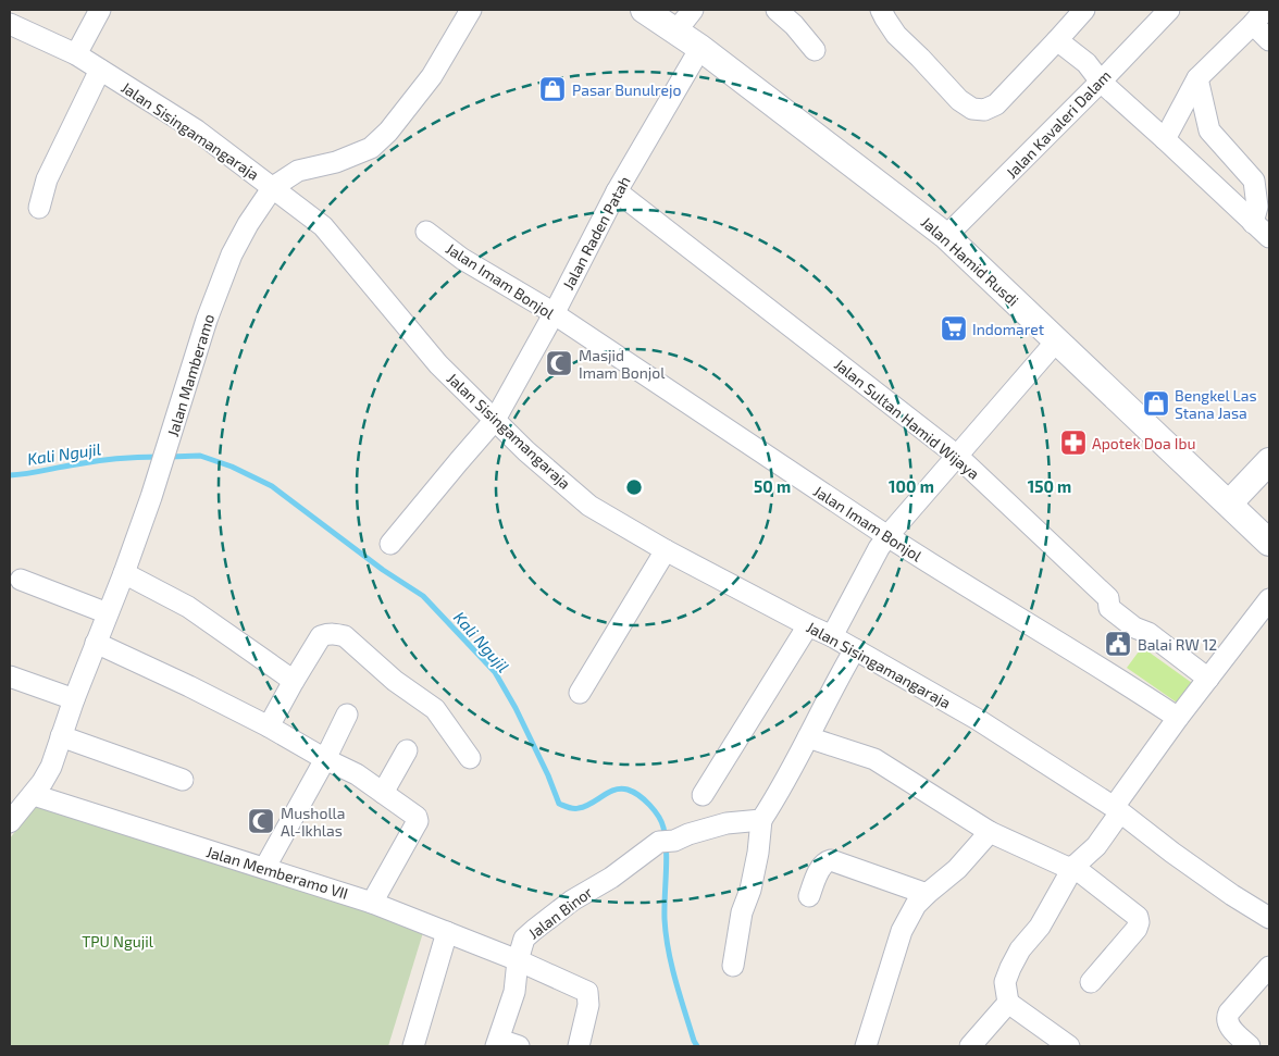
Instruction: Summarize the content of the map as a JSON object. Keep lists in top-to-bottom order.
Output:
{
  "streets": {
    "street": [
      "Jalan Kavaleri Dalam",
      "Jalan Sisingamangaraja",
      "Jalan Raden Patah",
      "Jalan Hamid Rusdi",
      "Jalan Imam Bonjol",
      "Jalan Mamberamo",
      "Jalan Sultan Hamid Wijaya",
      "Jalan Memberamo VII",
      "Jalan Binor"
    ]
  },
  "crossings": [
    ["Jalan Kavaleri Dalam", "Jalan Hamid Rusdi"],
    ["Jalan Sisingamangaraja", "Jalan Raden Patah"],
    ["Jalan Sisingamangaraja", "Jalan Mamberamo"],
    ["Jalan Raden Patah", "Jalan Hamid Rusdi"],
    ["Jalan Raden Patah", "Jalan Imam Bonjol"],
    ["Jalan Raden Patah", "Jalan Sultan Hamid Wijaya"],
    ["Jalan Mamberamo", "Jalan Memberamo VII"],
    ["Jalan Memberamo VII", "Jalan Binor"]
  ],
  "water": ["Kali Ngujil"],
  "parks": ["TPU Ngujil"],
  "places": {
    "shop": ["Pasar Bunulrejo", "Bengkel Las Stana Jasa"],
    "supermarket": ["Indomaret"],
    "mosque": ["Masjid Imam Bonjol", "Musholla Al-Ikhlas"],
    "pharmacy": ["Apotek Doa Ibu"],
    "public building": ["Balai RW 12"]
  },
  "rings": ["50 m", "100 m", "150 m"]
}
